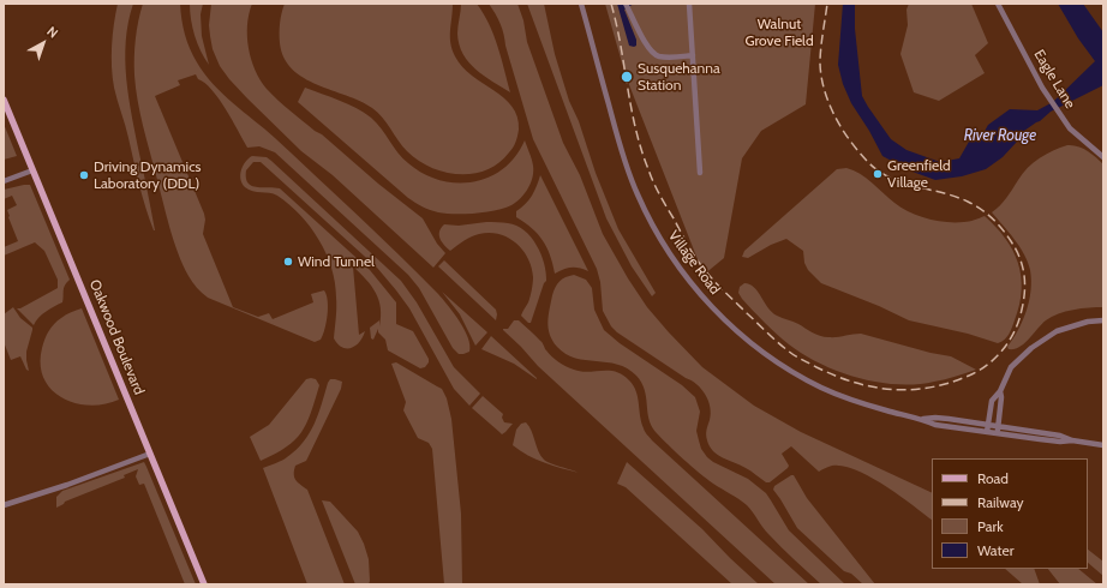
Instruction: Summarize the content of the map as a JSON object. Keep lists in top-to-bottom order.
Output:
{
  "streets": {
    "main road": ["Oakwood Boulevard"],
    "street": ["Eagle Lane", "Village Road"]
  },
  "water": ["River Rouge"],
  "parks": ["Walnut Grove Field"],
  "places": [
    "Susquehanna Station",
    "Greenfield Village",
    "Driving Dynamics Laboratory (DDL)",
    "Wind Tunnel"
  ],
  "legend": [
    "Road",
    "Railway",
    "Park",
    "Water"
  ],
  "north": "top right"
}
